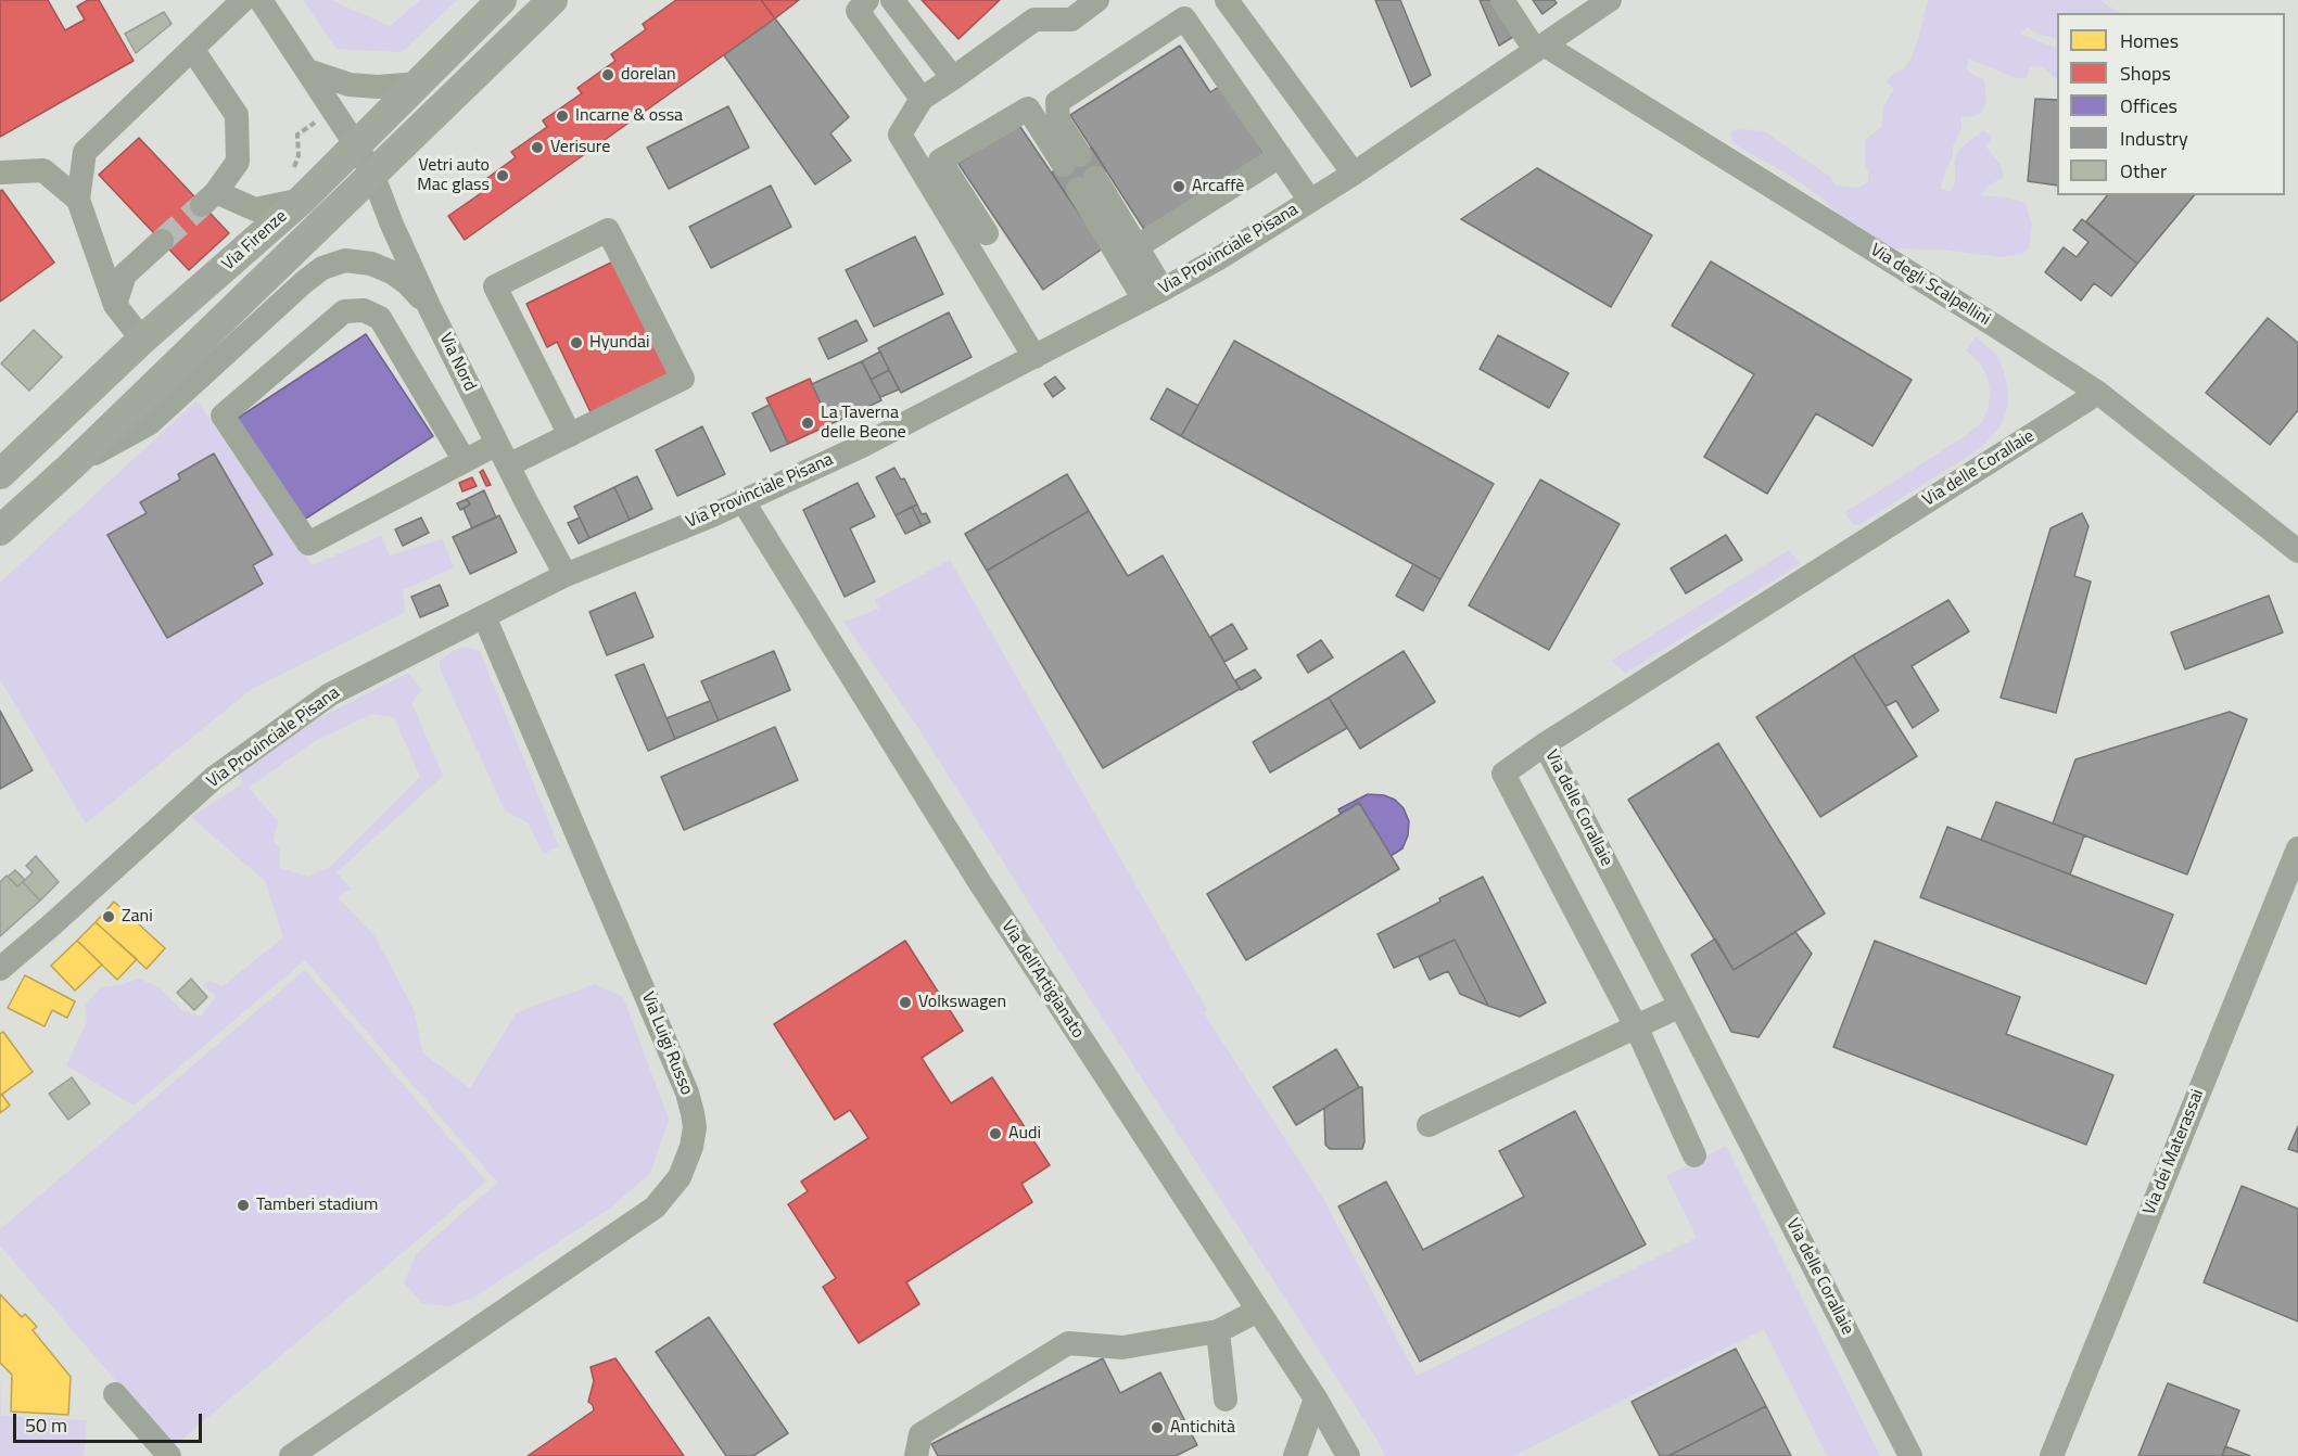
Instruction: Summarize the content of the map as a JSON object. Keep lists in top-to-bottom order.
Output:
{
  "streets": {
    "main road": ["Via Firenze"],
    "street": [
      "Via Provinciale Pisana",
      "Via degli Scalpellini",
      "Via Nord",
      "Via delle Corallaie",
      "Via dell'Artigianato",
      "Via Luigi Russo",
      "Via dei Materassai"
    ]
  },
  "crossings": [
    ["Via Firenze", "Via Nord"],
    ["Via Provinciale Pisana", "Via degli Scalpellini"],
    ["Via Provinciale Pisana", "Via Nord"],
    ["Via Provinciale Pisana", "Via dell'Artigianato"],
    ["Via Provinciale Pisana", "Via Luigi Russo"],
    ["Via degli Scalpellini", "Via delle Corallaie"]
  ],
  "places": [
    "dorelan",
    "Incarne & ossa",
    "Verisure",
    "Vetri auto Mac glass",
    "Arcaffè",
    "Hyundai",
    "La Taverna delle Beone",
    "Zani",
    "Volkswagen",
    "Audi",
    "Tamberi stadium",
    "Antichità"
  ],
  "legend": [
    "Homes",
    "Shops",
    "Offices",
    "Industry",
    "Other"
  ],
  "scale_bar": "50 m"
}
